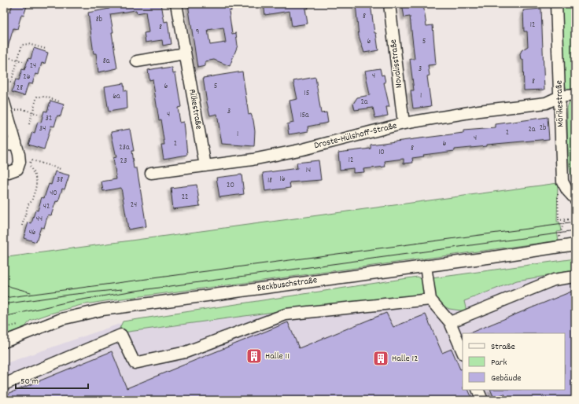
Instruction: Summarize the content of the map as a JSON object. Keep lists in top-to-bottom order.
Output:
{
  "streets": {
    "street": [
      "Novalisstraße",
      "Mörikestraße",
      "Rilkestraße",
      "Droste-Hülshoff-Straße",
      "Beckbuschstraße"
    ]
  },
  "crossings": [
    ["Novalisstraße", "Droste-Hülshoff-Straße"],
    ["Mörikestraße", "Droste-Hülshoff-Straße"],
    ["Rilkestraße", "Droste-Hülshoff-Straße"]
  ],
  "places": {
    "building": ["Halle 11", "Halle 12"]
  },
  "house_numbers": [
    "8",
    "8b",
    "12",
    "8",
    "9",
    "6",
    "5",
    "8a",
    "24",
    "3",
    "4",
    "26",
    "8",
    "6",
    "5",
    "28",
    "15",
    "1",
    "6a",
    "2a",
    "3",
    "4",
    "15a",
    "32",
    "2b",
    "34",
    "2a",
    "2",
    "1",
    "4",
    "2",
    "6",
    "23a",
    "8",
    "10",
    "12",
    "23",
    "14",
    "16",
    "38",
    "18",
    "20",
    "40",
    "22",
    "24",
    "42",
    "44",
    "46"
  ],
  "legend": ["Straße", "Park", "Gebäude"],
  "scale_bar": "50 m"
}
